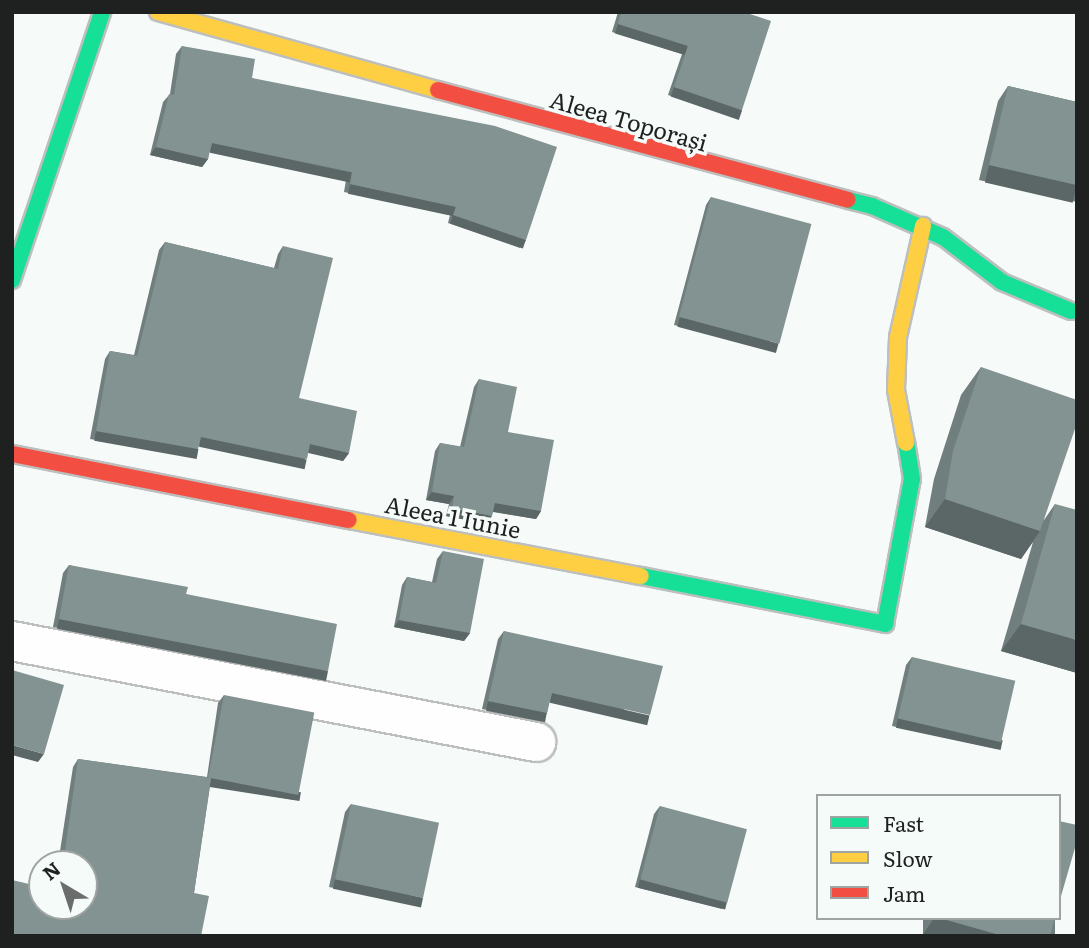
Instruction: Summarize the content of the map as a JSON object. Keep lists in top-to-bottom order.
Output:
{
  "streets": {
    "street": ["Aleea Toporași", "Aleea 1 Iunie"]
  },
  "crossings": [
    ["Aleea Toporași", "Aleea 1 Iunie"]
  ],
  "legend": ["Fast", "Slow", "Jam"],
  "north": "top left"
}
